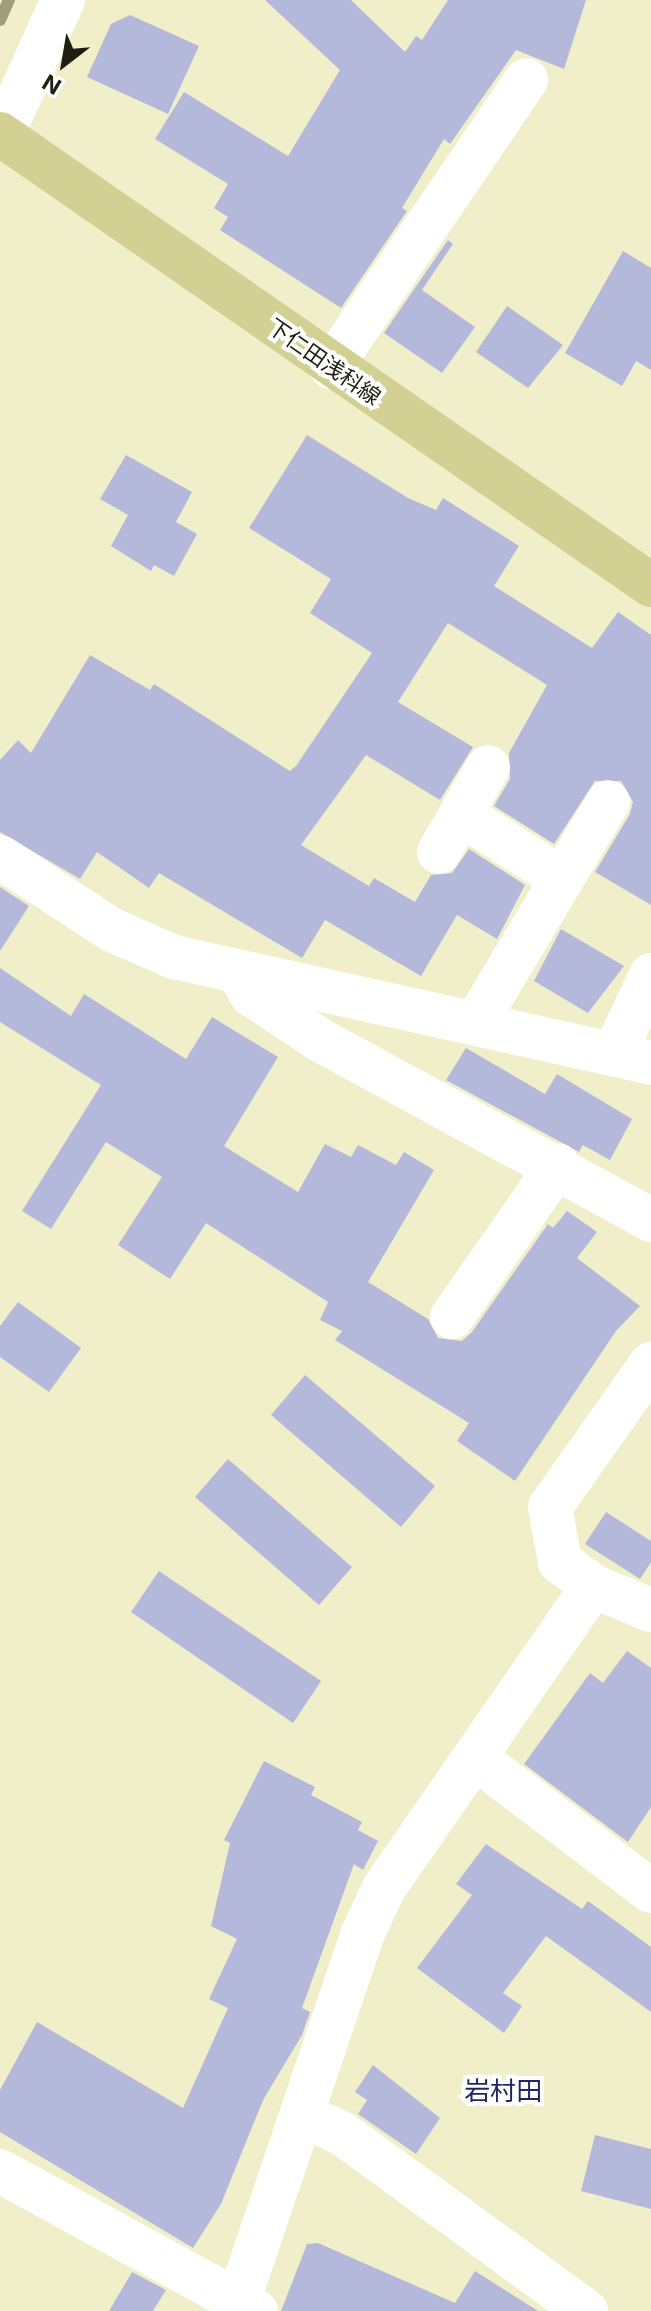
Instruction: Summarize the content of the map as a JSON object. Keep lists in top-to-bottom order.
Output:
{
  "streets": {
    "main road": ["下仁田浅科線"]
  },
  "districts": ["岩村田"],
  "north": "bottom left"
}
